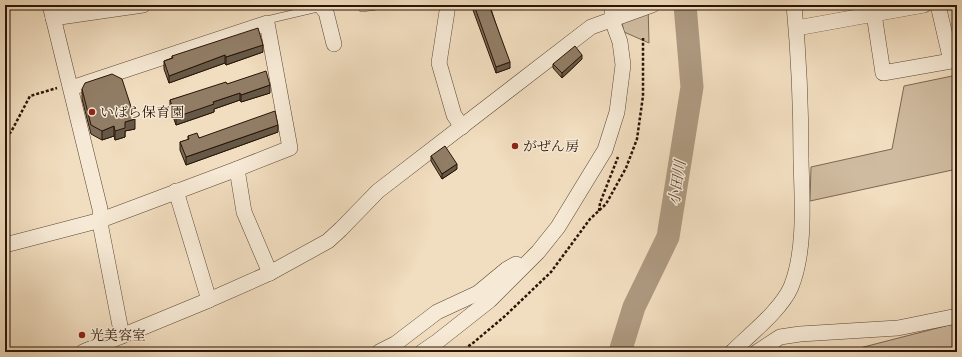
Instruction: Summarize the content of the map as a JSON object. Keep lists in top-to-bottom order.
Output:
{
  "water": ["小田川"],
  "places": ["いばら保育園", "がぜん房", "光美容室"]
}
